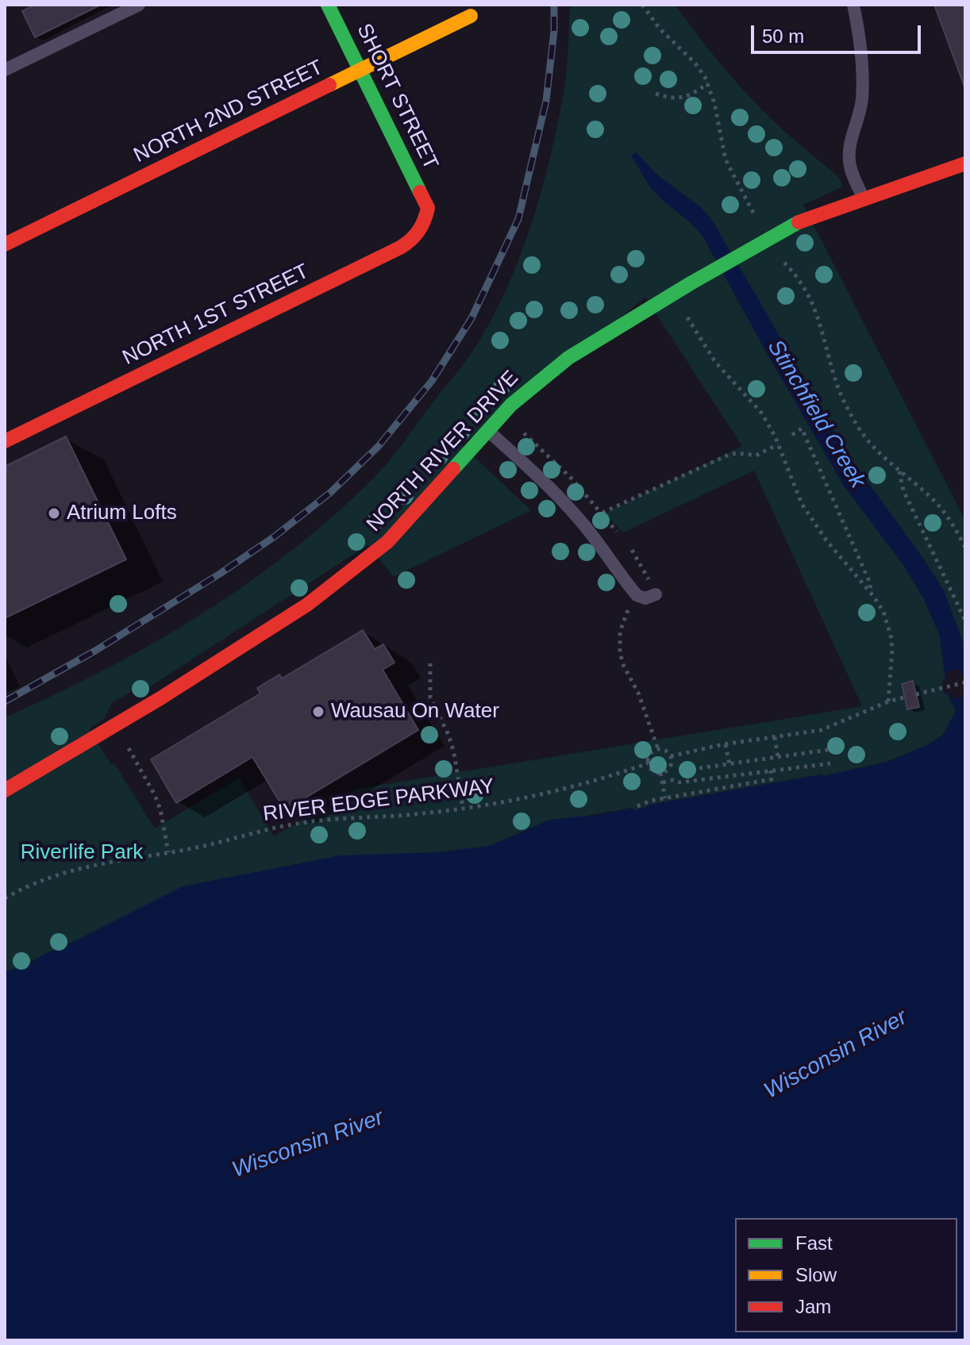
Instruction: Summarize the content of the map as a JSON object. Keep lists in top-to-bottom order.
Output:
{
  "streets": {
    "street": [
      "SHORT STREET",
      "NORTH 2ND STREET",
      "NORTH 1ST STREET",
      "NORTH RIVER DRIVE"
    ],
    "path": ["RIVER EDGE PARKWAY"]
  },
  "crossings": [
    ["SHORT STREET", "NORTH 2ND STREET"],
    ["SHORT STREET", "NORTH 1ST STREET"]
  ],
  "water": ["Stinchfield Creek", "Wisconsin River"],
  "parks": ["Riverlife Park"],
  "places": ["Atrium Lofts", "Wausau On Water"],
  "legend": ["Fast", "Slow", "Jam"],
  "scale_bar": "50 m"
}
